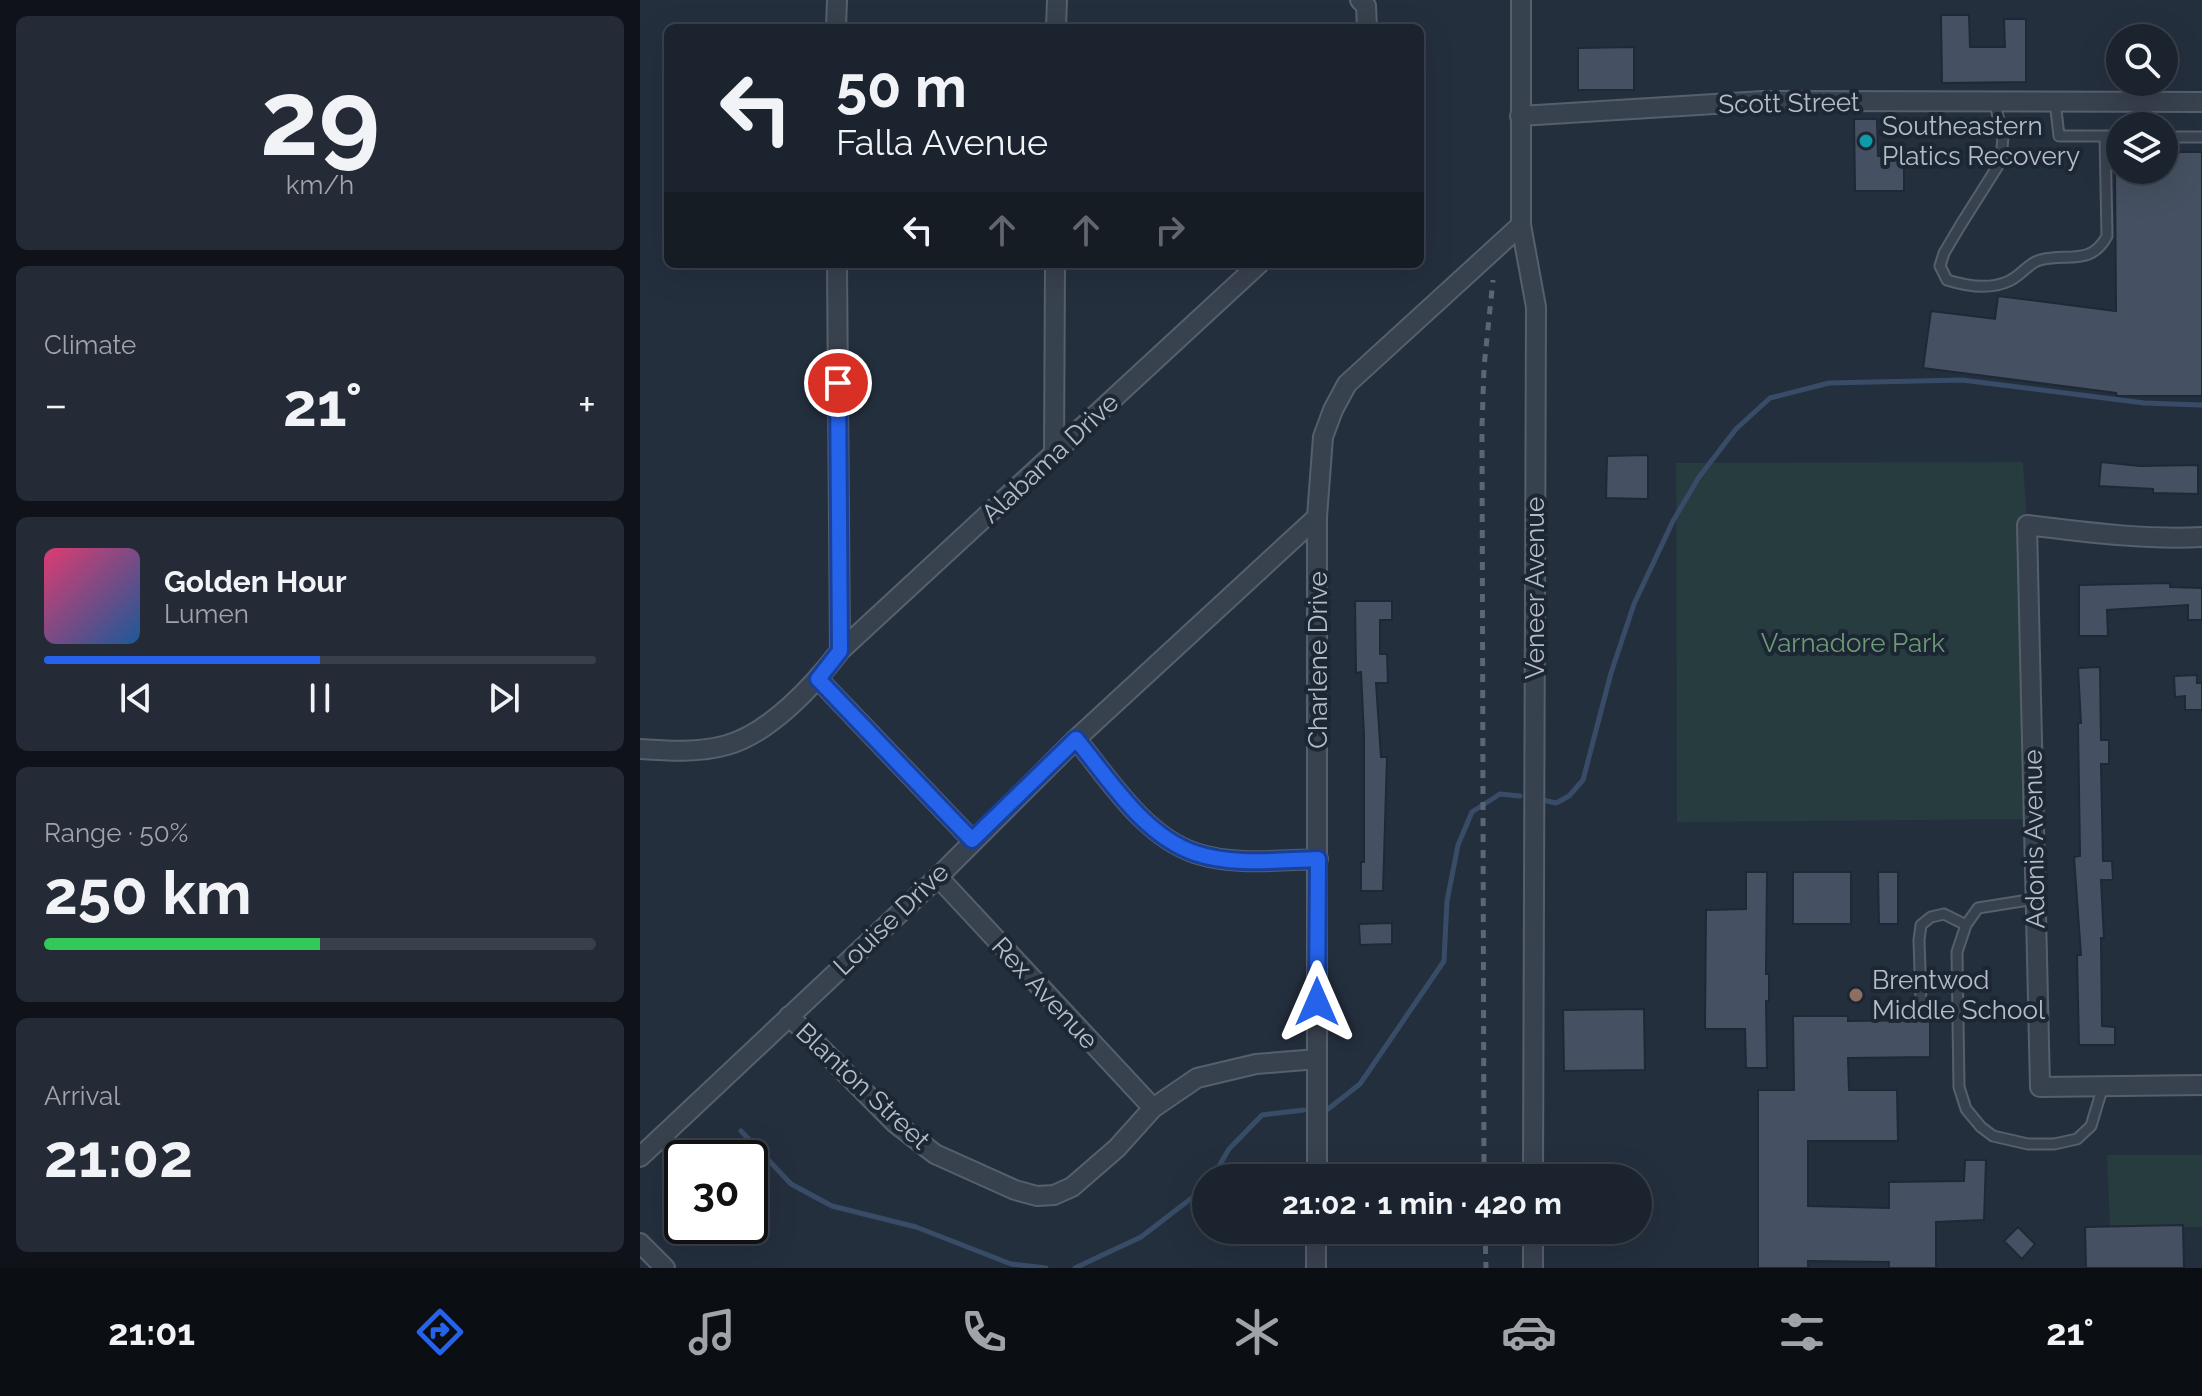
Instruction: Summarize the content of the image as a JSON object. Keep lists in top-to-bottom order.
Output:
{
  "streets": {
    "street": [
      "Scott Street",
      "Alabama Drive",
      "Veneer Avenue",
      "Charlene Drive",
      "Adonis Avenue",
      "Louise Drive",
      "Rex Avenue",
      "Blanton Street"
    ]
  },
  "crossings": [
    ["Scott Street", "Veneer Avenue"],
    ["Veneer Avenue", "Charlene Drive"],
    ["Charlene Drive", "Louise Drive"],
    ["Charlene Drive", "Blanton Street"],
    ["Louise Drive", "Rex Avenue"],
    ["Louise Drive", "Blanton Street"],
    ["Rex Avenue", "Blanton Street"]
  ],
  "parks": ["Varnadore Park"],
  "places": ["Southeastern Platics Recovery", "Brentwod Middle School"],
  "page": {
    "tile": [
      ["29", "km/h"],
      "Climate",
      ["Range · 50%", "250 km"],
      ["Arrival", "21:02"]
    ],
    "turn": ["50 m", "Falla Avenue"],
    "heat": ["−", "21°", "+"],
    "song": ["Golden Hour", "Lumen"],
    "limit": "30",
    "trip": "21:02 · 1 min · 420 m",
    "tabs": ["21:01", "21°"]
  }
}
